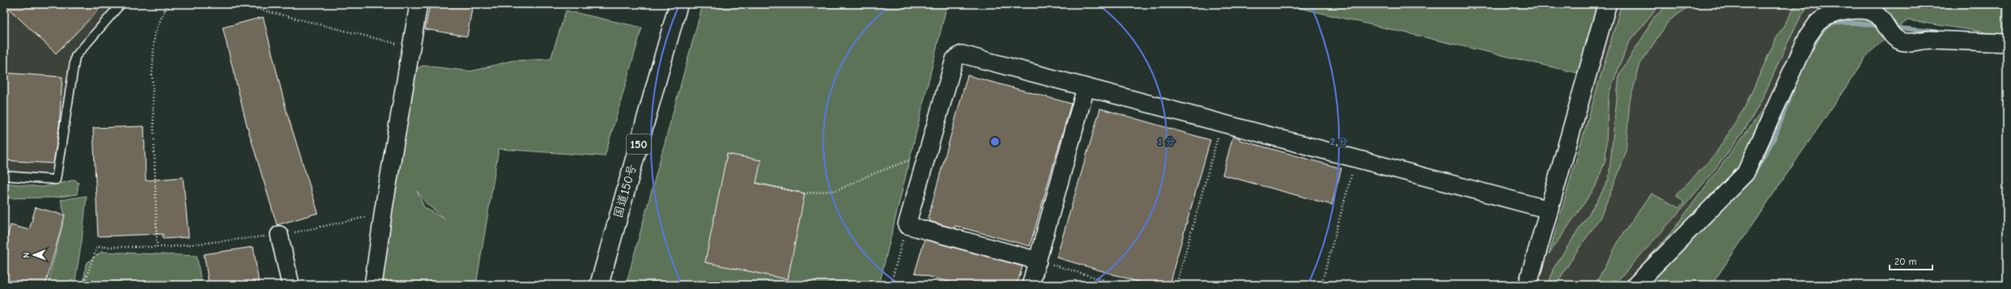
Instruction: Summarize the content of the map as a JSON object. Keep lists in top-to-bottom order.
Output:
{
  "streets": {
    "main road": ["150", "国道150号"]
  },
  "scale_bar": "20 m",
  "north": "left",
  "rings": ["1 分", "2 分"]
}
